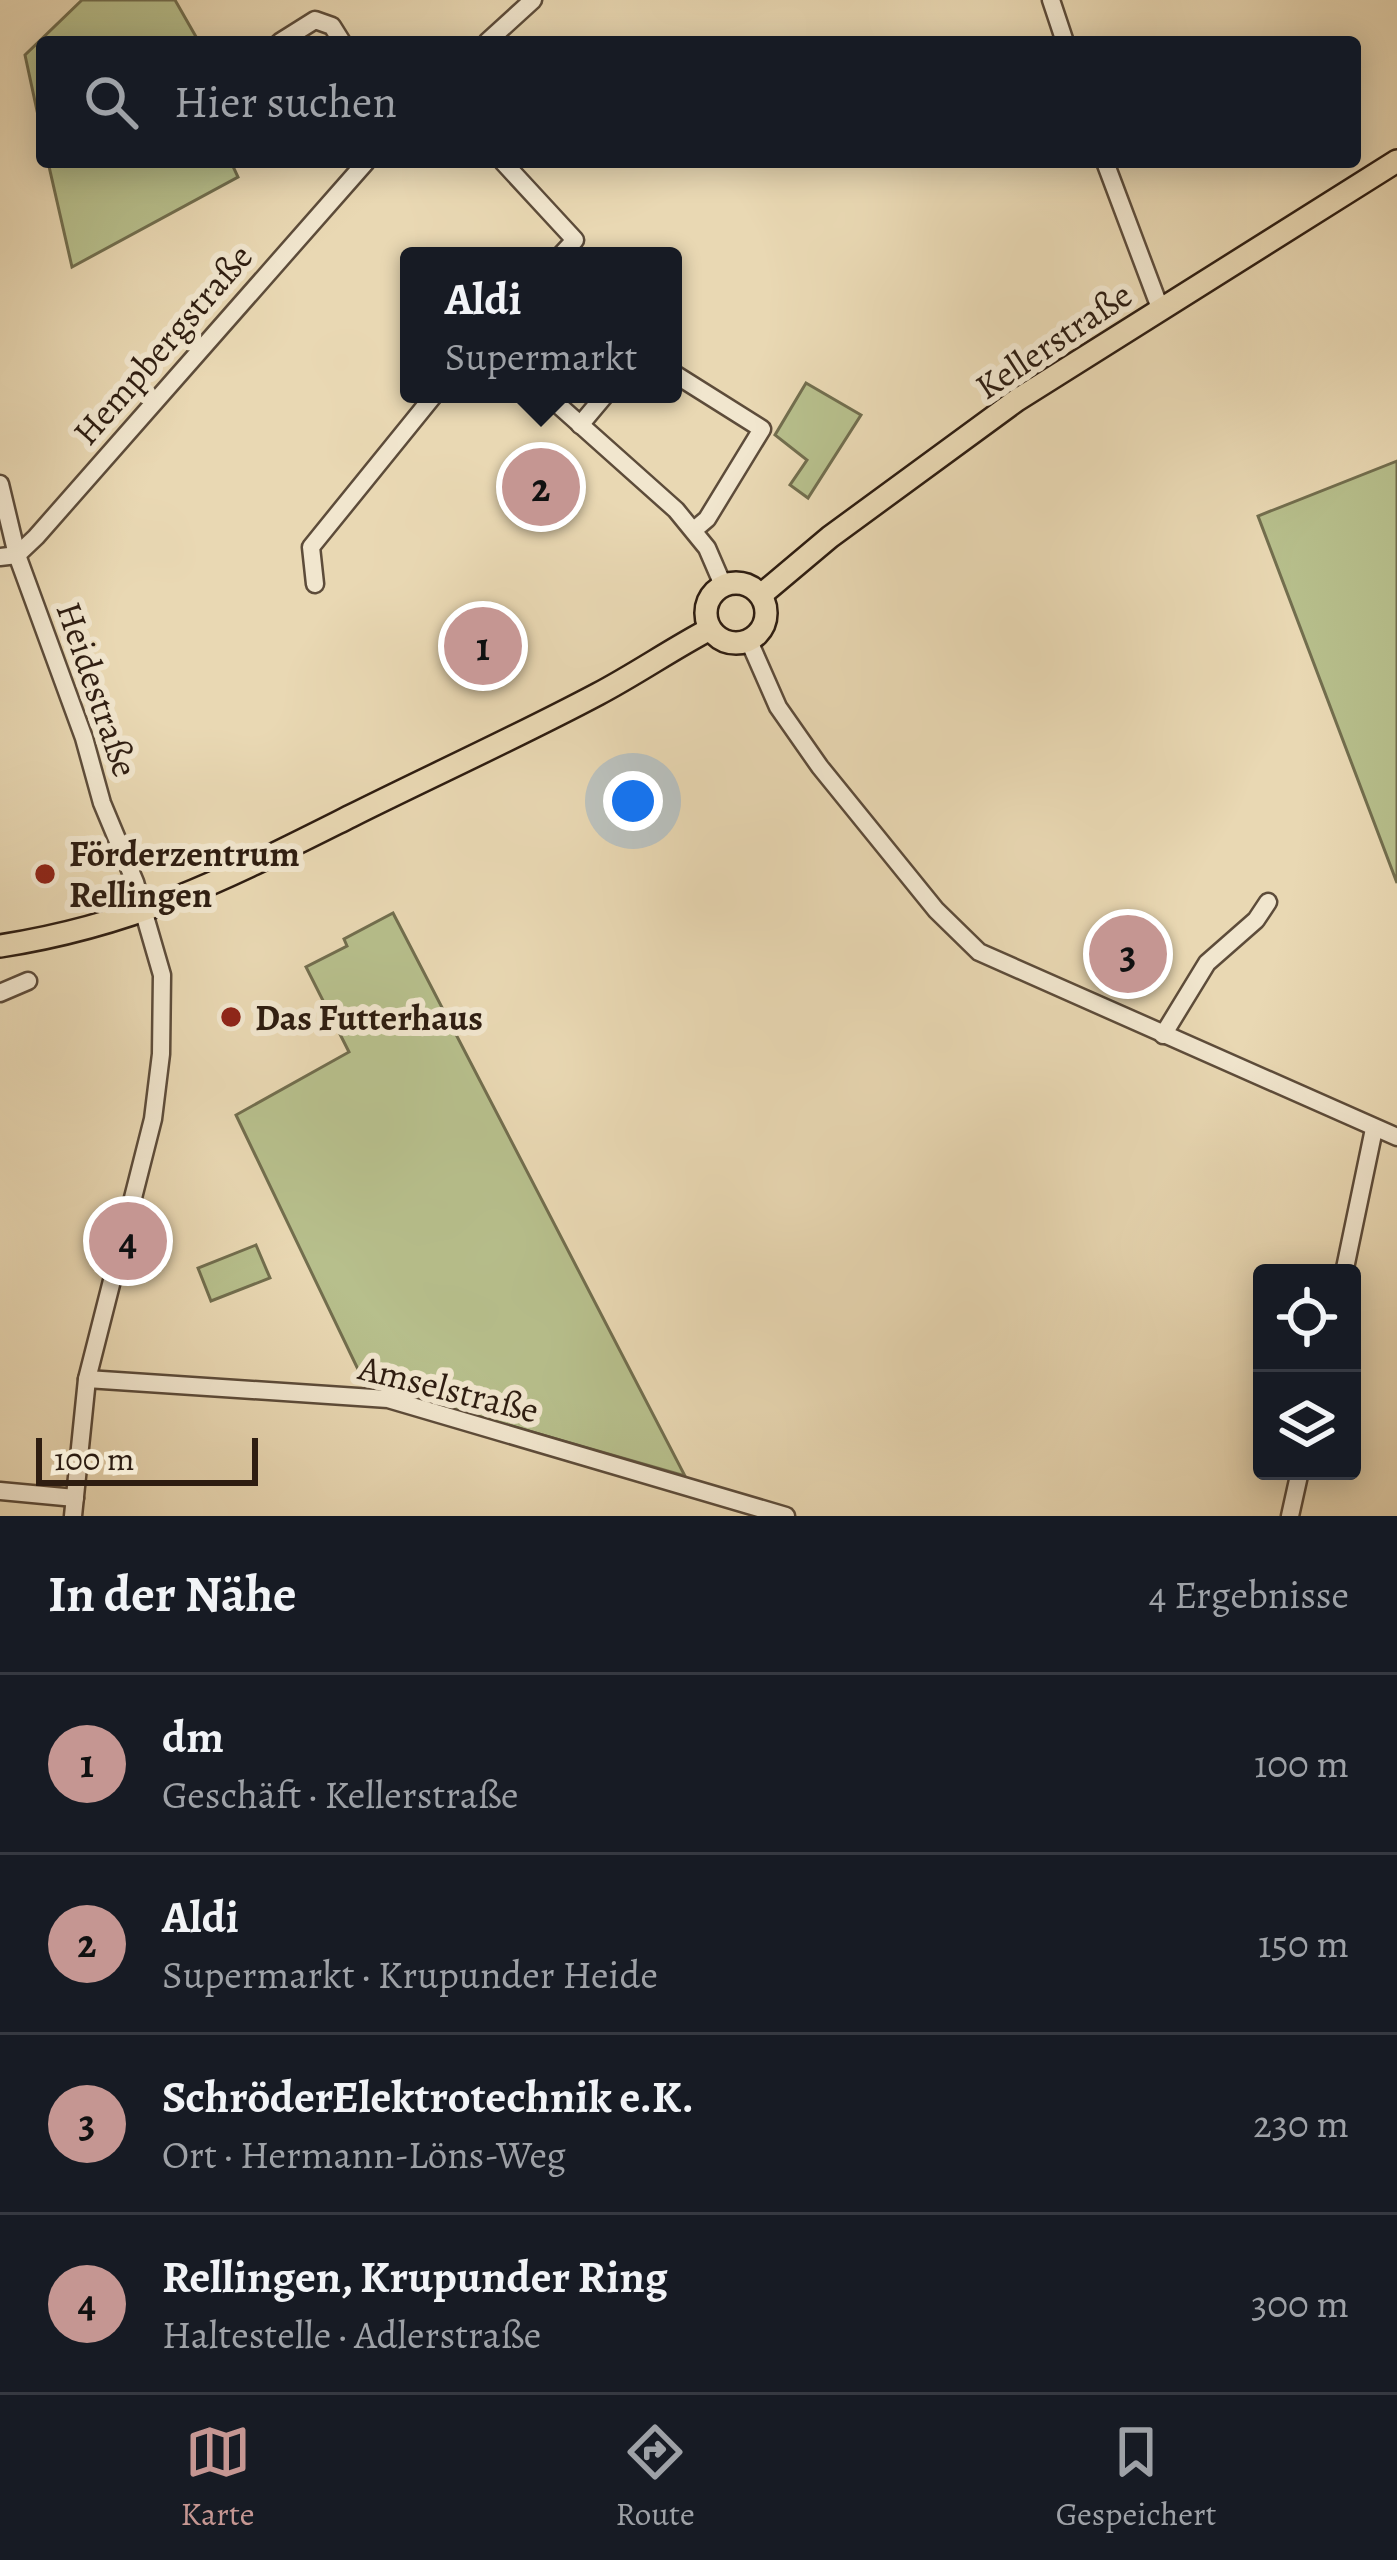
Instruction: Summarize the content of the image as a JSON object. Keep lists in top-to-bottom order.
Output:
{
  "streets": {
    "main road": ["Kellerstraße"],
    "street": ["Hempbergstraße", "Heidestraße", "Amselstraße"]
  },
  "crossings": [
    ["Hempbergstraße", "Heidestraße"],
    ["Heidestraße", "Amselstraße"]
  ],
  "places": ["Förderzentrum Rellingen", "Das Futterhaus"],
  "scale_bar": "100 m",
  "page": {
    "search": "Hier suchen",
    "popup": ["Aldi", "Supermarkt"],
    "pins": [
      "2",
      "1",
      "3",
      "4"
    ],
    "scale": "100 m",
    "heading": ["In der Nähe", "4 Ergebnisse"],
    "list": [
      {
        "mark": "1",
        "name": "dm",
        "note": "Geschäft · Kellerstraße",
        "value": "100 m"
      },
      {
        "mark": "2",
        "name": "Aldi",
        "note": "Supermarkt · Krupunder Heide",
        "value": "150 m"
      },
      {
        "mark": "3",
        "name": "SchröderElektrotechnik e.K.",
        "note": "Ort · Hermann-Löns-Weg",
        "value": "230 m"
      },
      {
        "mark": "4",
        "name": "Rellingen, Krupunder Ring",
        "note": "Haltestelle · Adlerstraße",
        "value": "300 m"
      }
    ],
    "nav": ["Karte", "Route", "Gespeichert"]
  }
}
